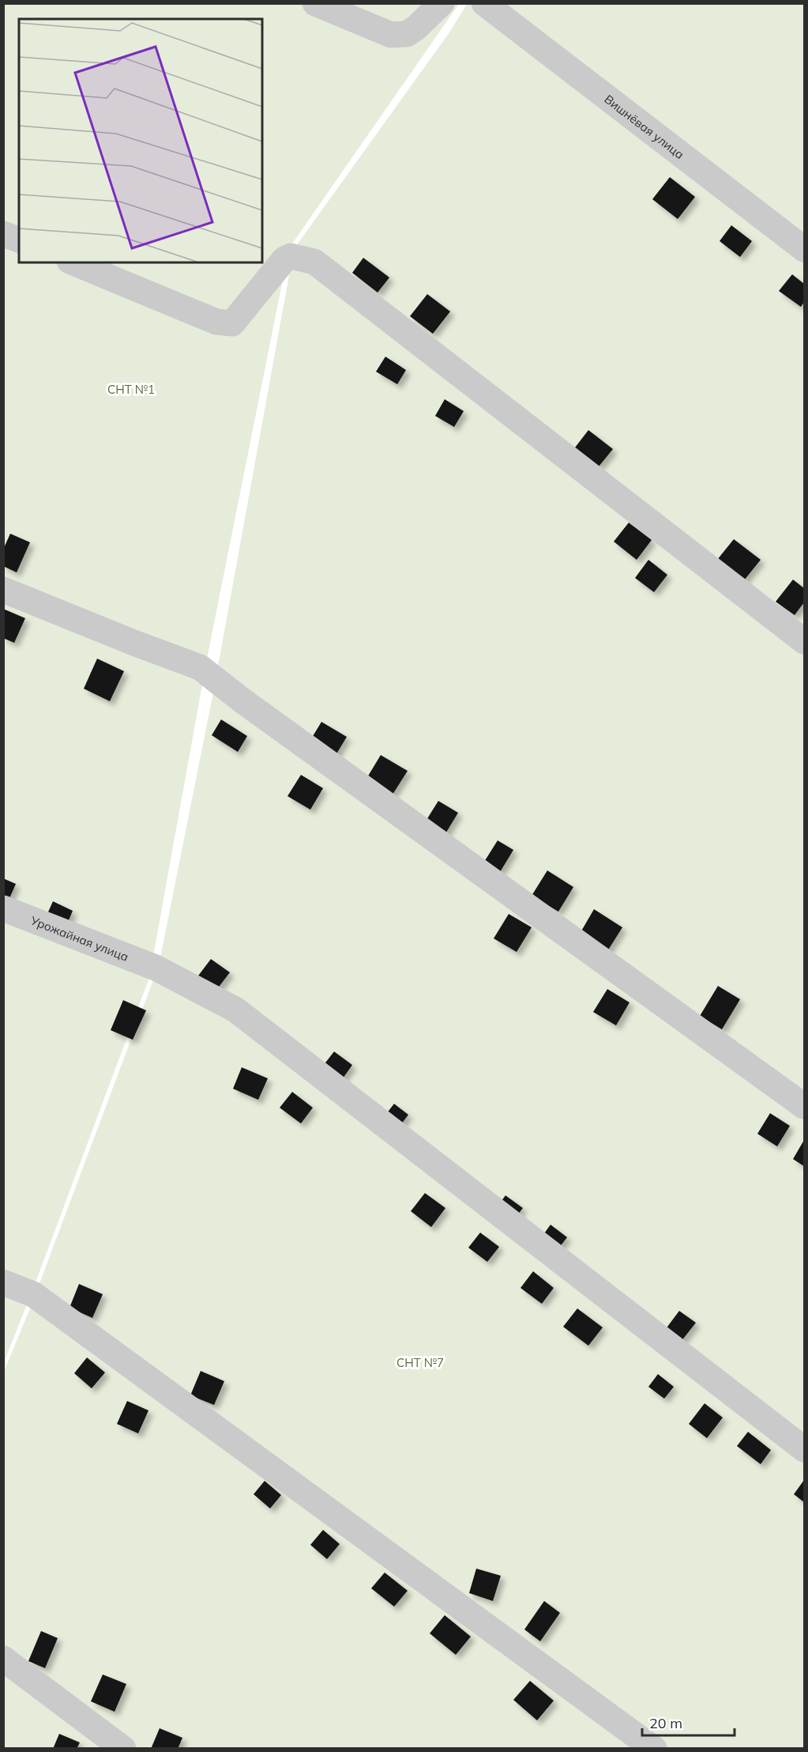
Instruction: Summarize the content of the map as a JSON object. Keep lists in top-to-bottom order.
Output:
{
  "streets": {
    "street": ["Вишнёвая улица", "Урожайная улица"]
  },
  "parks": ["СНТ №1", "СНТ №7"],
  "scale_bar": "20 m"
}
